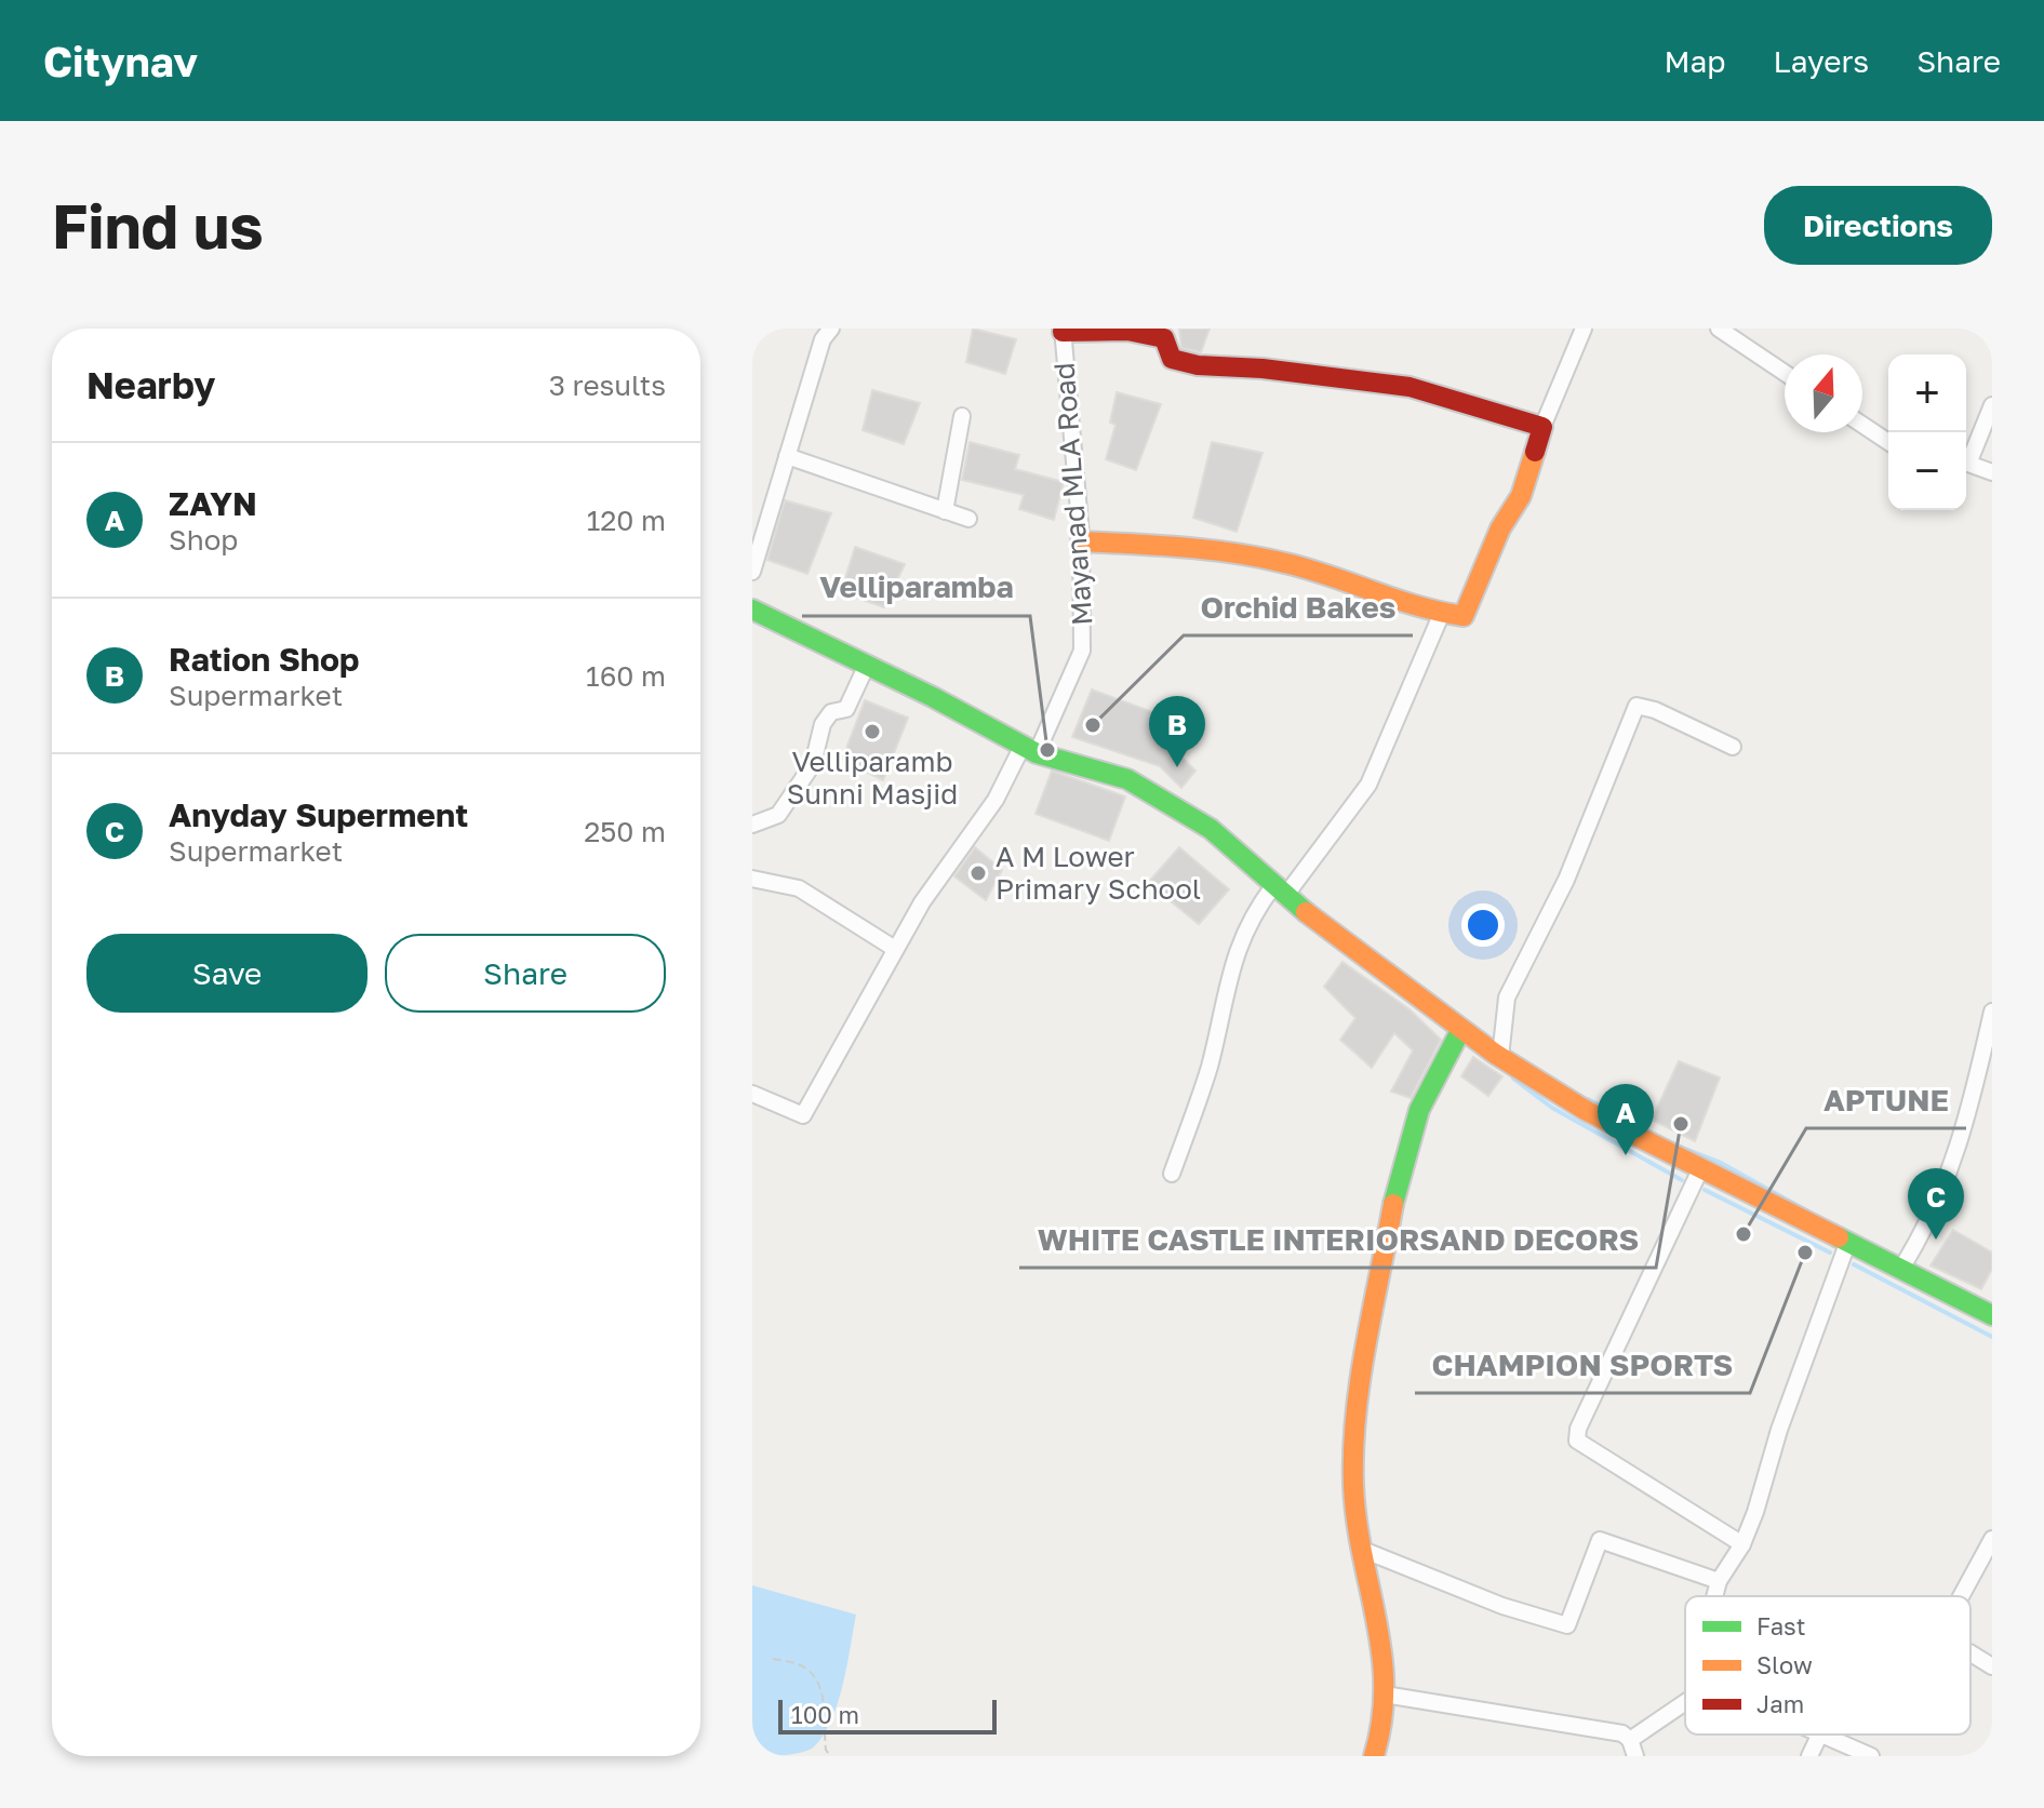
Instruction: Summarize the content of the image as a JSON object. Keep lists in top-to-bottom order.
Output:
{
  "streets": {
    "street": ["Mayanad MLA Road"]
  },
  "places": [
    "Orchid Bakes",
    "Velliparamb Sunni Masjid",
    "Velliparamba",
    "A M Lower Primary School",
    "WHITE CASTLE INTERIORSAND DECORS",
    "APTUNE",
    "CHAMPION SPORTS"
  ],
  "legend": ["Fast", "Slow", "Jam"],
  "scale_bar": "100 m",
  "north": "top",
  "page": {
    "header": "Citynav",
    "nav": ["Map", "Layers", "Share"],
    "buttons": [
      "Directions",
      ["Save", "Share"]
    ],
    "title": "Find us",
    "heading": ["Nearby", "3 results"],
    "map_buttons": ["+", "−"],
    "list": [
      {
        "mark": "A",
        "name": "ZAYN",
        "note": "Shop",
        "value": "120 m"
      },
      {
        "mark": "B",
        "name": "Ration Shop",
        "note": "Supermarket",
        "value": "160 m"
      },
      {
        "mark": "C",
        "name": "Anyday Superment",
        "note": "Supermarket",
        "value": "250 m"
      }
    ],
    "pins": ["B", "A", "C"],
    "scale": "100 m"
  }
}
